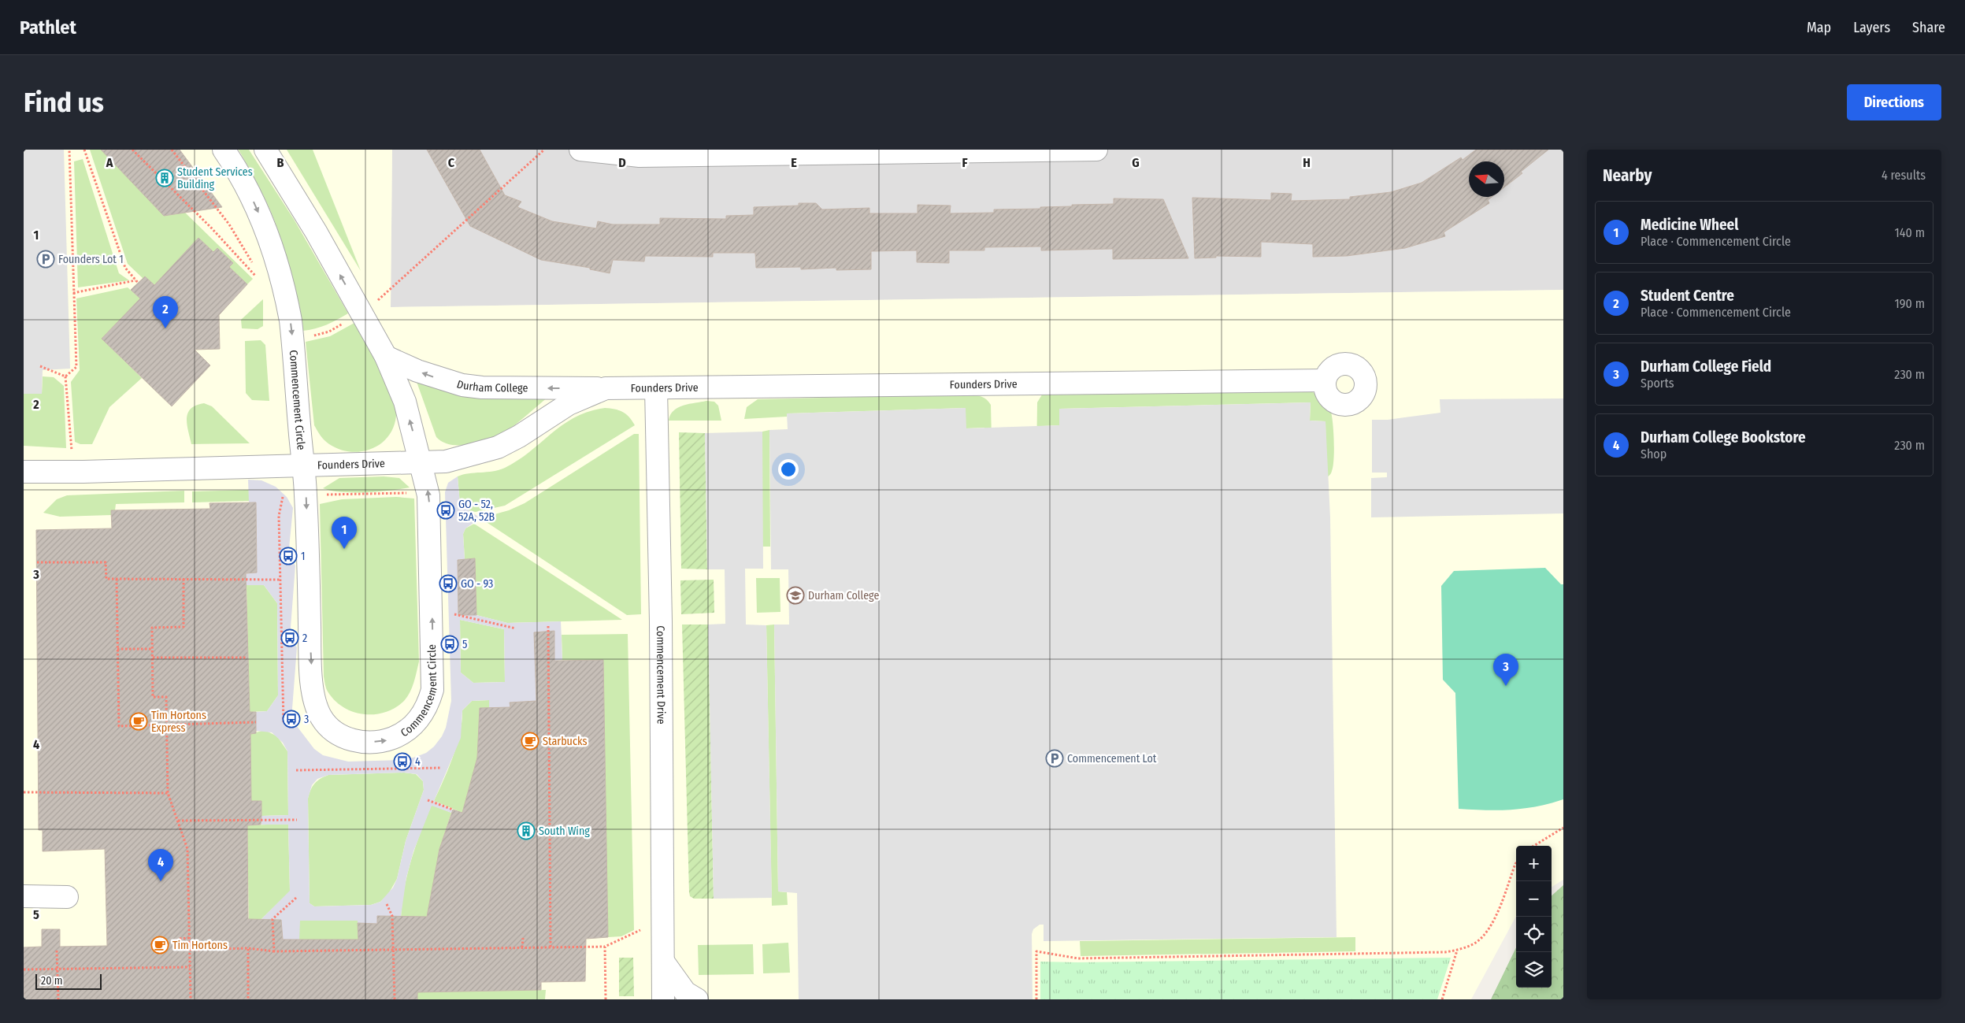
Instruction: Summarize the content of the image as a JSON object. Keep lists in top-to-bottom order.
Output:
{
  "streets": {
    "street": [
      "Founders Drive",
      "Durham College",
      "Commencement Circle",
      "Commencement Drive"
    ]
  },
  "crossings": [
    ["Founders Drive", "Durham College"],
    ["Founders Drive", "Commencement Circle"],
    ["Founders Drive", "Commencement Drive"],
    ["Durham College", "Commencement Circle"]
  ],
  "one_way": ["Durham College"],
  "places": {
    "building": ["Student Services Building", "South Wing"],
    "parking": ["Founders Lot 1", "Commencement Lot"],
    "bus stop": [
      "GO - 52, 52A, 52B",
      "1",
      "GO - 93",
      "2",
      "5",
      "3",
      "4"
    ],
    "school or university": ["Durham College"],
    "cafe": ["Tim Hortons Express", "Starbucks", "Tim Hortons"]
  },
  "scale_bar": "20 m",
  "north": "left",
  "page": {
    "header": "Pathlet",
    "nav": ["Map", "Layers", "Share"],
    "buttons": "Directions",
    "title": "Find us",
    "heading": ["Nearby", "4 results"],
    "list": [
      {
        "mark": "1",
        "name": "Medicine Wheel",
        "note": "Place · Commencement Circle",
        "value": "140 m"
      },
      {
        "mark": "2",
        "name": "Student Centre",
        "note": "Place · Commencement Circle",
        "value": "190 m"
      },
      {
        "mark": "3",
        "name": "Durham College Field",
        "note": "Sports",
        "value": "230 m"
      },
      {
        "mark": "4",
        "name": "Durham College Bookstore",
        "note": "Shop",
        "value": "230 m"
      }
    ],
    "pins": [
      "2",
      "1",
      "3",
      "4"
    ],
    "map_buttons": ["+", "−"],
    "scale": "20 m"
  },
  "grid": {
    "columns": [
      "A",
      "B",
      "C",
      "D",
      "E",
      "F",
      "G",
      "H"
    ],
    "rows": [
      "1",
      "2",
      "3",
      "4",
      "5"
    ]
  }
}
